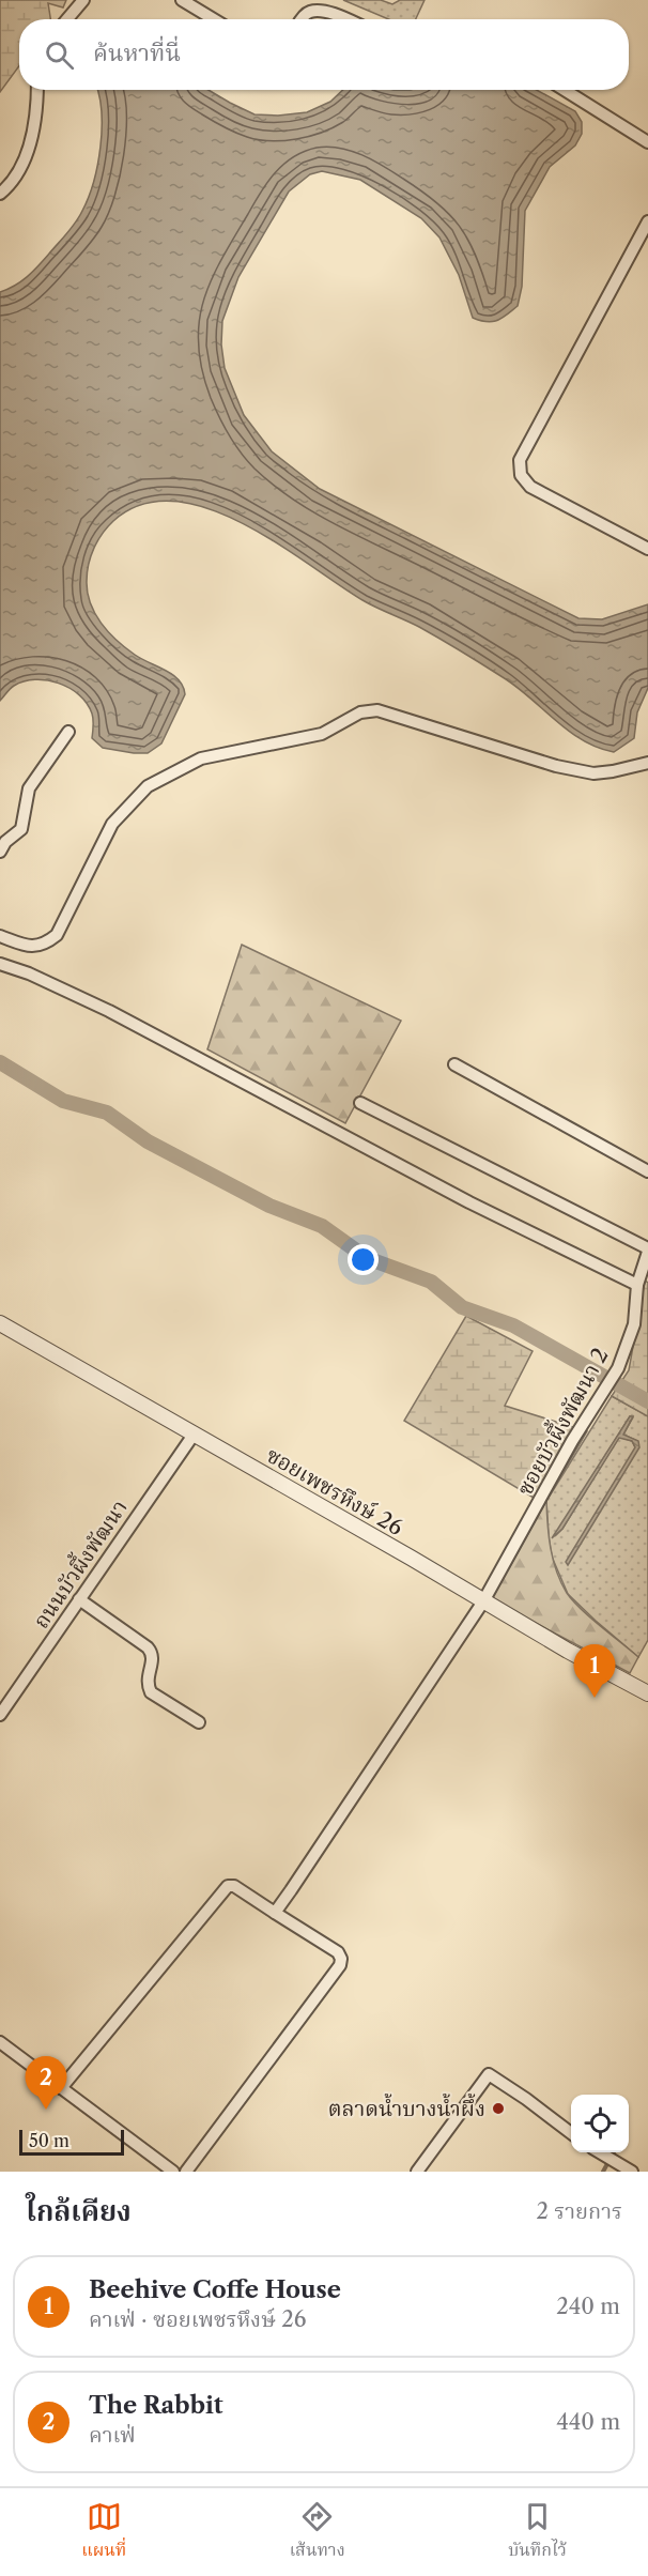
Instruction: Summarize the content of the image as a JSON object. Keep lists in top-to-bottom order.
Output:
{
  "streets": {
    "street": ["ซอยบัวผึ้งพัฒนา 2", "ซอยเพชรหึงษ์ 26", "ถนนบัวผึ้งพัฒนา"]
  },
  "crossings": [
    ["ซอยบัวผึ้งพัฒนา 2", "ซอยเพชรหึงษ์ 26"],
    ["ซอยเพชรหึงษ์ 26", "ถนนบัวผึ้งพัฒนา"]
  ],
  "places": ["ตลาดน้ำบางน้ำผึ้ง"],
  "scale_bar": "50 m",
  "page": {
    "search": "ค้นหาที่นี่",
    "pins": ["1", "2"],
    "scale": "50 m",
    "heading": ["ใกล้เคียง", "2 รายการ"],
    "list": [
      {
        "mark": "1",
        "name": "Beehive Coffe House",
        "note": "คาเฟ่ · ซอยเพชรหึงษ์ 26",
        "value": "240 m"
      },
      {
        "mark": "2",
        "name": "The Rabbit",
        "note": "คาเฟ่",
        "value": "440 m"
      }
    ],
    "nav": ["แผนที่", "เส้นทาง", "บันทึกไว้"]
  }
}
